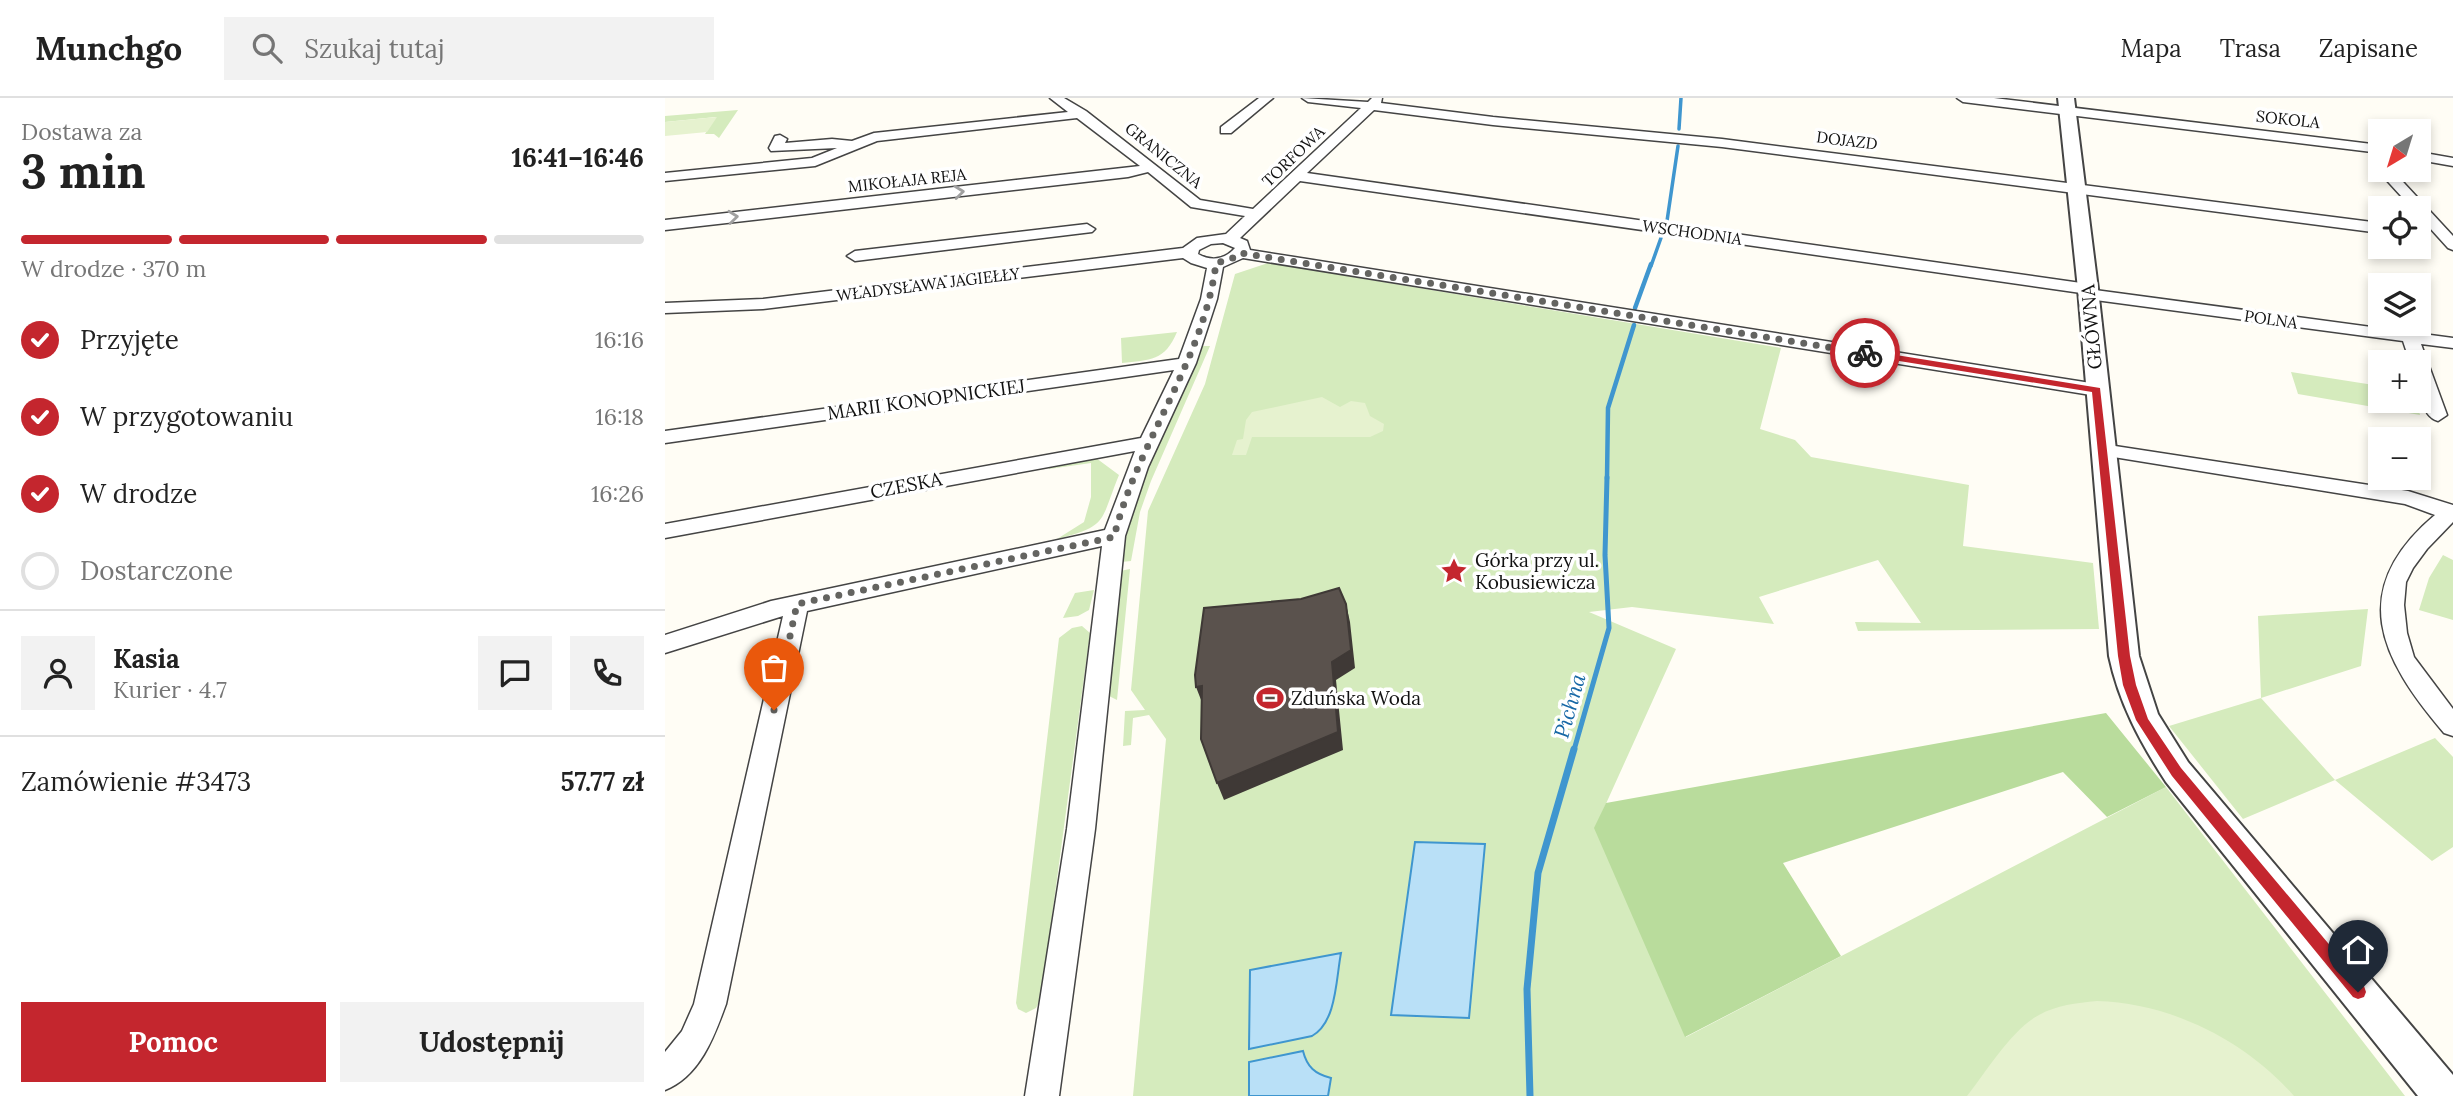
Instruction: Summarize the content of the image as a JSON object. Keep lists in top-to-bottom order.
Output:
{
  "streets": {
    "street": [
      "SOKOLA",
      "DOJAZD",
      "GRANICZNA",
      "TORFOWA",
      "MIKOŁAJA REJA",
      "WSCHODNIA",
      "WŁADYSŁAWA JAGIEŁŁY",
      "POLNA",
      "GŁÓWNA",
      "MARII KONOPNICKIEJ",
      "CZESKA"
    ]
  },
  "crossings": [
    ["SOKOLA", "GŁÓWNA"],
    ["DOJAZD", "TORFOWA"],
    ["DOJAZD", "GŁÓWNA"],
    ["GRANICZNA", "TORFOWA"],
    ["GRANICZNA", "MIKOŁAJA REJA"],
    ["TORFOWA", "WSCHODNIA"],
    ["WSCHODNIA", "POLNA"],
    ["WSCHODNIA", "GŁÓWNA"],
    ["POLNA", "GŁÓWNA"]
  ],
  "water": ["Pichna"],
  "places": {
    "place": ["Górka przy ul. Kobusiewicza"],
    "sports": ["Zduńska Woda"]
  },
  "north": "bottom left",
  "page": {
    "header": "Munchgo",
    "search": "Szukaj tutaj",
    "nav": ["Mapa", "Trasa", "Zapisane"],
    "heading": ["3 min", "Dostawa za", "16:41–16:46"],
    "panel": [
      "Kasia",
      "Kurier · 4.7",
      "Zamówienie #3473",
      "57.77 zł"
    ],
    "map_buttons": ["+", "−"],
    "bar": "W drodze · 370 m",
    "list": [
      ["Przyjęte", "16:16"],
      ["W przygotowaniu", "16:18"],
      ["W drodze", "16:26"],
      "Dostarczone"
    ],
    "buttons": ["Pomoc", "Udostępnij"]
  }
}
